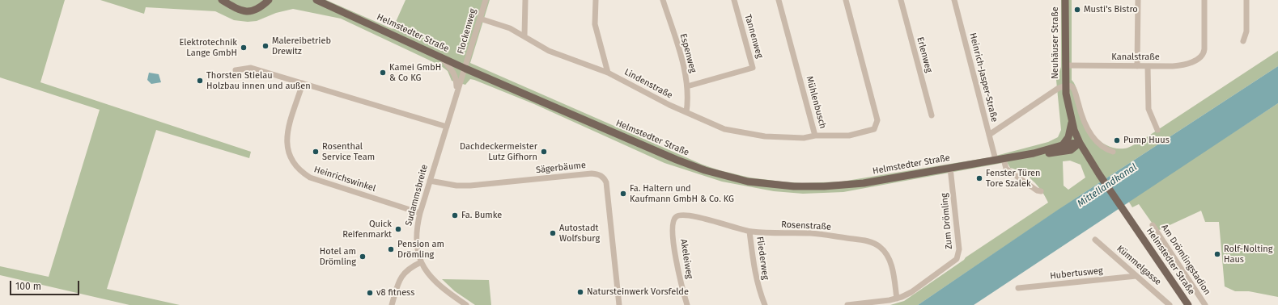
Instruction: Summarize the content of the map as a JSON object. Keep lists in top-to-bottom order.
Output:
{
  "streets": {
    "main road": ["Helmstedter Straße", "Neuhäuser Straße"],
    "street": [
      "Flockenweg",
      "Tannenweg",
      "Espenweg",
      "Erlenweg",
      "Kanalstraße",
      "Heinrich-Jasper-Straße",
      "Lindenstraße",
      "Mühlenbusch",
      "Sägerbäume",
      "Heinrichswinkel",
      "Sudammsbreite",
      "Zum Drömling",
      "Rosenstraße",
      "Fliederweg",
      "Akeleiweg",
      "Am Drömlingstadion",
      "Kümmelgasse",
      "Hubertusweg"
    ]
  },
  "crossings": [
    ["Flockenweg", "Helmstedter Straße"],
    ["Flockenweg", "Lindenstraße"],
    ["Flockenweg", "Sudammsbreite"],
    ["Helmstedter Straße", "Neuhäuser Straße"],
    ["Helmstedter Straße", "Heinrich-Jasper-Straße"],
    ["Helmstedter Straße", "Sudammsbreite"],
    ["Helmstedter Straße", "Zum Drömling"],
    ["Tannenweg", "Espenweg"],
    ["Neuhäuser Straße", "Kanalstraße"],
    ["Espenweg", "Lindenstraße"],
    ["Lindenstraße", "Mühlenbusch"],
    ["Sägerbäume", "Sudammsbreite"],
    ["Heinrichswinkel", "Sudammsbreite"],
    ["Zum Drömling", "Rosenstraße"],
    ["Rosenstraße", "Fliederweg"],
    ["Rosenstraße", "Akeleiweg"],
    ["Kümmelgasse", "Hubertusweg"]
  ],
  "water": ["Mittellandkanal"],
  "places": [
    "Musti's Bistro",
    "Malereibetrieb Drewitz",
    "Elektrotechnik Lange GmbH",
    "Kamei GmbH & Co KG",
    "Thorsten Stielau Holzbau innen und außen",
    "Pump Huus",
    "Rosenthal Service Team",
    "Dachdeckermeister Lutz Gifhorn",
    "Fenster Türen Tore Szalek",
    "Fa. Haltern und Kaufmann GmbH & Co. KG",
    "Fa. Bumke",
    "Quick Reifenmarkt",
    "Autostadt Wolfsburg",
    "Pension am Drömling",
    "Rolf-Nolting Haus",
    "Hotel am Drömling",
    "Natursteinwerk Vorsfelde",
    "v8 fitness"
  ],
  "scale_bar": "100 m"
}
